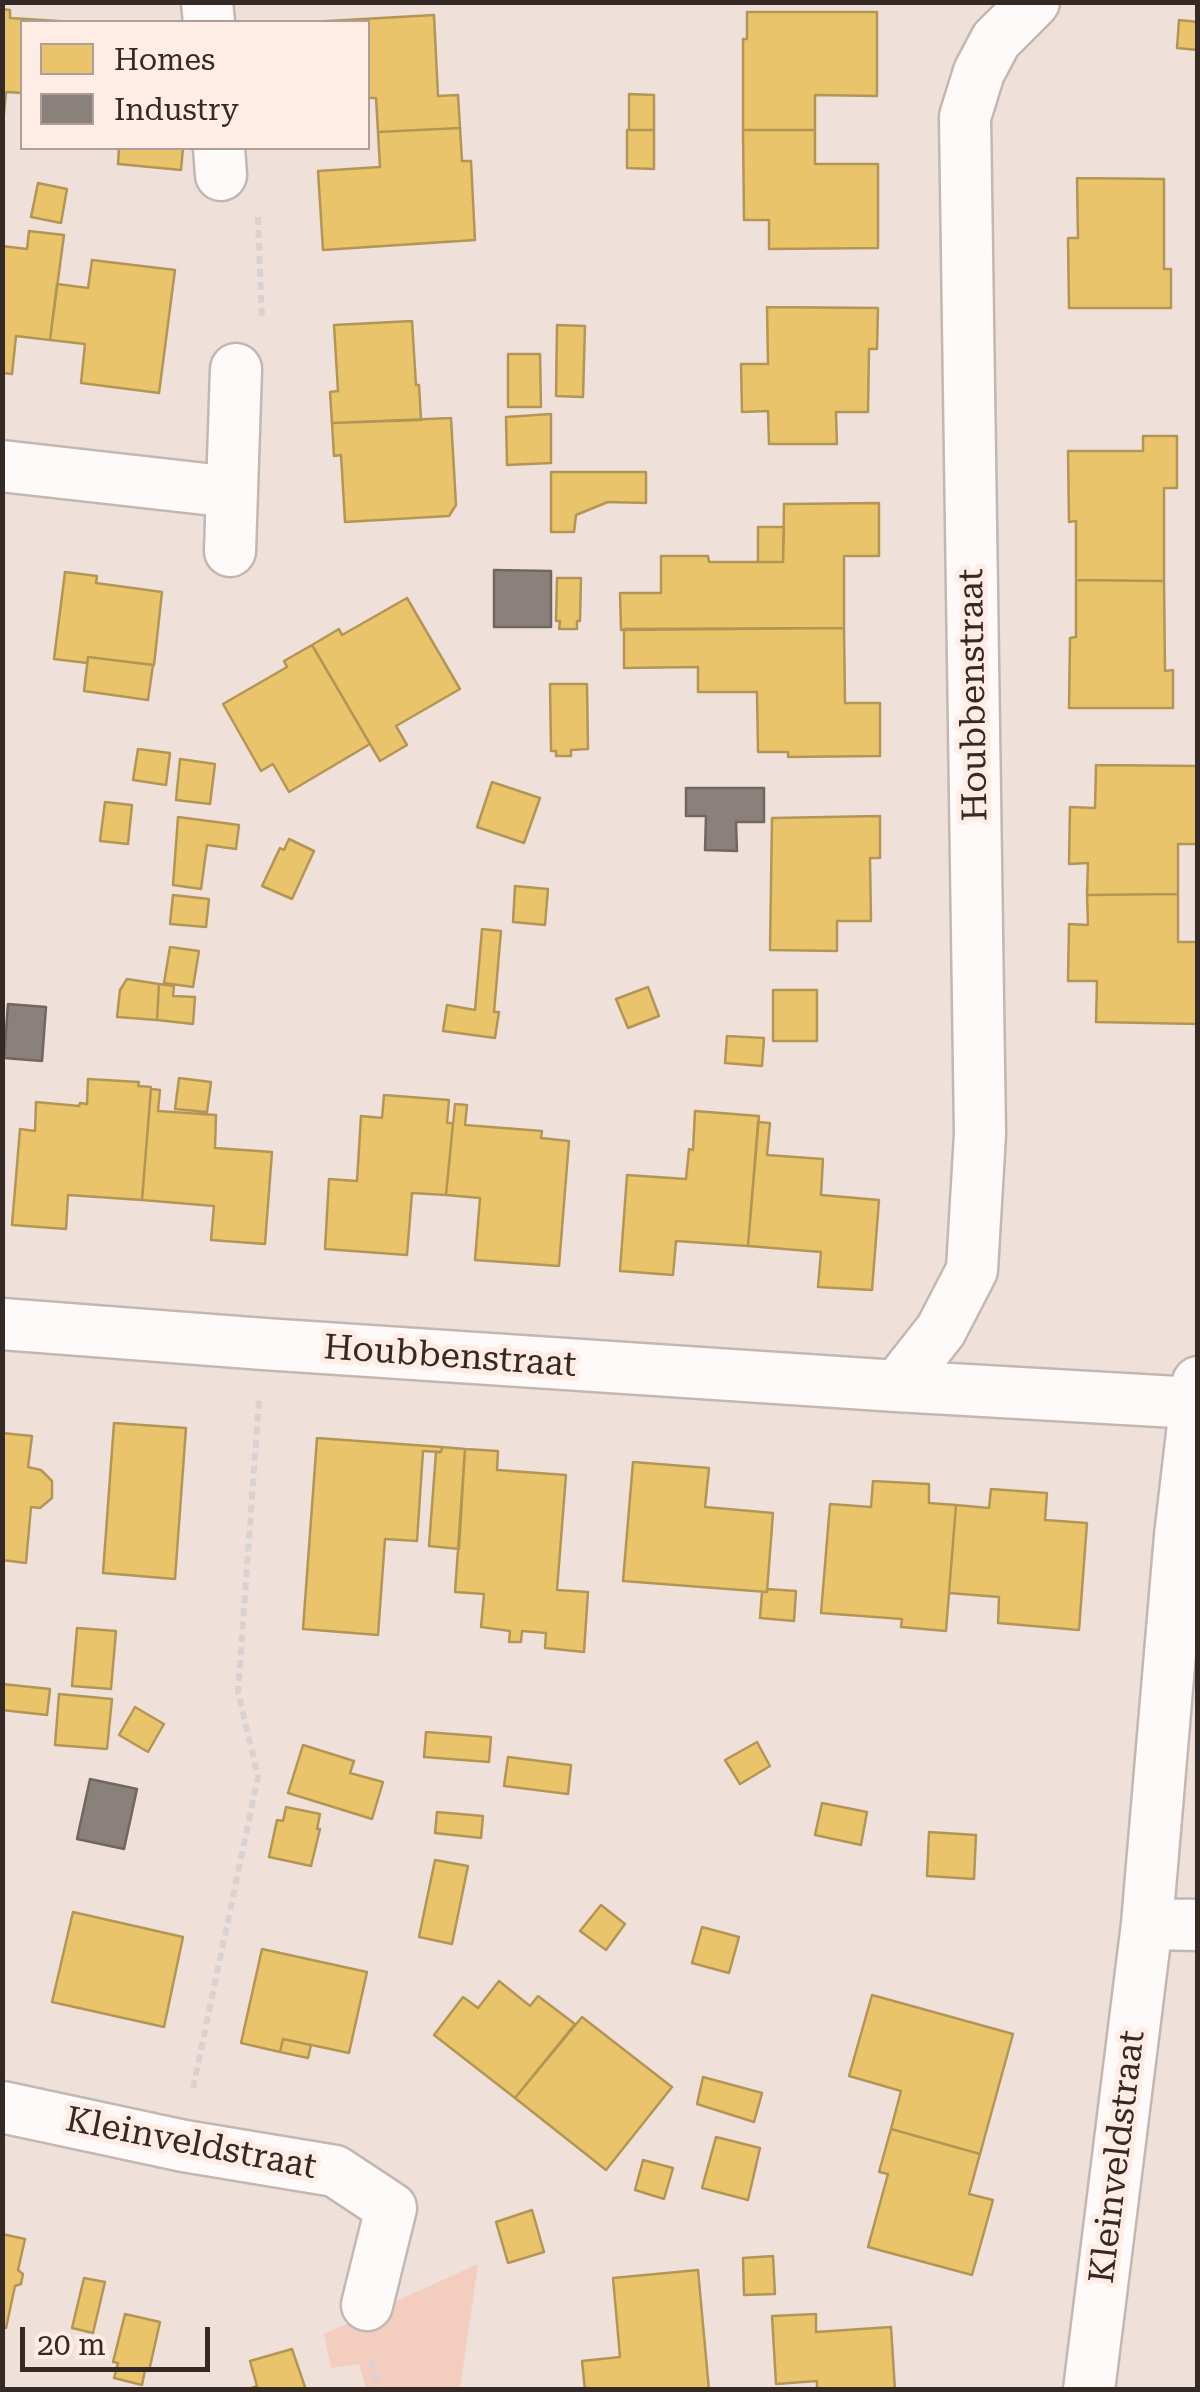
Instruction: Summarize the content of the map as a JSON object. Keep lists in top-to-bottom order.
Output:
{
  "streets": {
    "street": ["Houbbenstraat", "Kleinveldstraat"]
  },
  "crossings": [
    ["Houbbenstraat", "Kleinveldstraat"]
  ],
  "legend": ["Homes", "Industry"],
  "scale_bar": "20 m"
}
